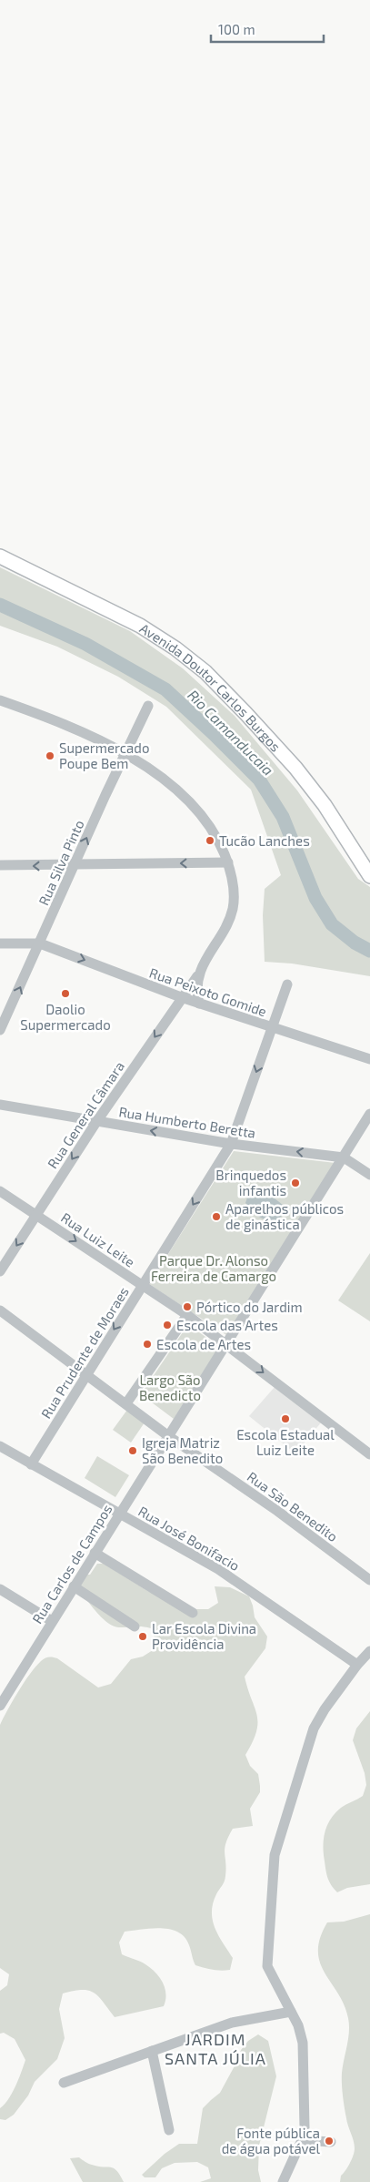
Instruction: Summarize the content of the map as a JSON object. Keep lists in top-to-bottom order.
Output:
{
  "streets": {
    "main road": ["Avenida Doutor Carlos Burgos"],
    "street": [
      "Rua Silva Pinto",
      "Rua Peixoto Gomide",
      "Rua General Câmara",
      "Rua Humberto Beretta",
      "Rua Luiz Leite",
      "Rua Prudente de Moraes",
      "Rua São Benedito",
      "Rua José Bonifacio",
      "Rua Carlos de Campos"
    ]
  },
  "crossings": [
    ["Rua Silva Pinto", "Rua Peixoto Gomide"],
    ["Rua Silva Pinto", "Rua General Câmara"],
    ["Rua Peixoto Gomide", "Rua General Câmara"],
    ["Rua Peixoto Gomide", "Rua Prudente de Moraes"],
    ["Rua General Câmara", "Rua Humberto Beretta"],
    ["Rua General Câmara", "Rua Luiz Leite"],
    ["Rua Humberto Beretta", "Rua Prudente de Moraes"],
    ["Rua Luiz Leite", "Rua Prudente de Moraes"],
    ["Rua Luiz Leite", "Rua Carlos de Campos"],
    ["Rua Prudente de Moraes", "Rua São Benedito"],
    ["Rua Prudente de Moraes", "Rua José Bonifacio"],
    ["Rua São Benedito", "Rua Carlos de Campos"],
    ["Rua José Bonifacio", "Rua Carlos de Campos"]
  ],
  "one_way": [
    "Rua Silva Pinto",
    "Rua Peixoto Gomide",
    "Rua General Câmara",
    "Rua Humberto Beretta",
    "Rua Luiz Leite",
    "Rua Prudente de Moraes"
  ],
  "districts": ["JARDIM SANTA JÚLIA"],
  "water": ["Rio Camanducaia"],
  "parks": ["Parque Dr. Alonso Ferreira de Camargo", "Largo São Benedicto"],
  "places": [
    "Supermercado Poupe Bem",
    "Tucão Lanches",
    "Daolio Supermercado",
    "Brinquedos infantis",
    "Aparelhos públicos de ginástica",
    "Pórtico do Jardim",
    "Escola das Artes",
    "Escola de Artes",
    "Escola Estadual Luiz Leite",
    "Igreja Matriz São Benedito",
    "Lar Escola Divina Providência",
    "Fonte pública de água potável"
  ],
  "scale_bar": "100 m"
}
